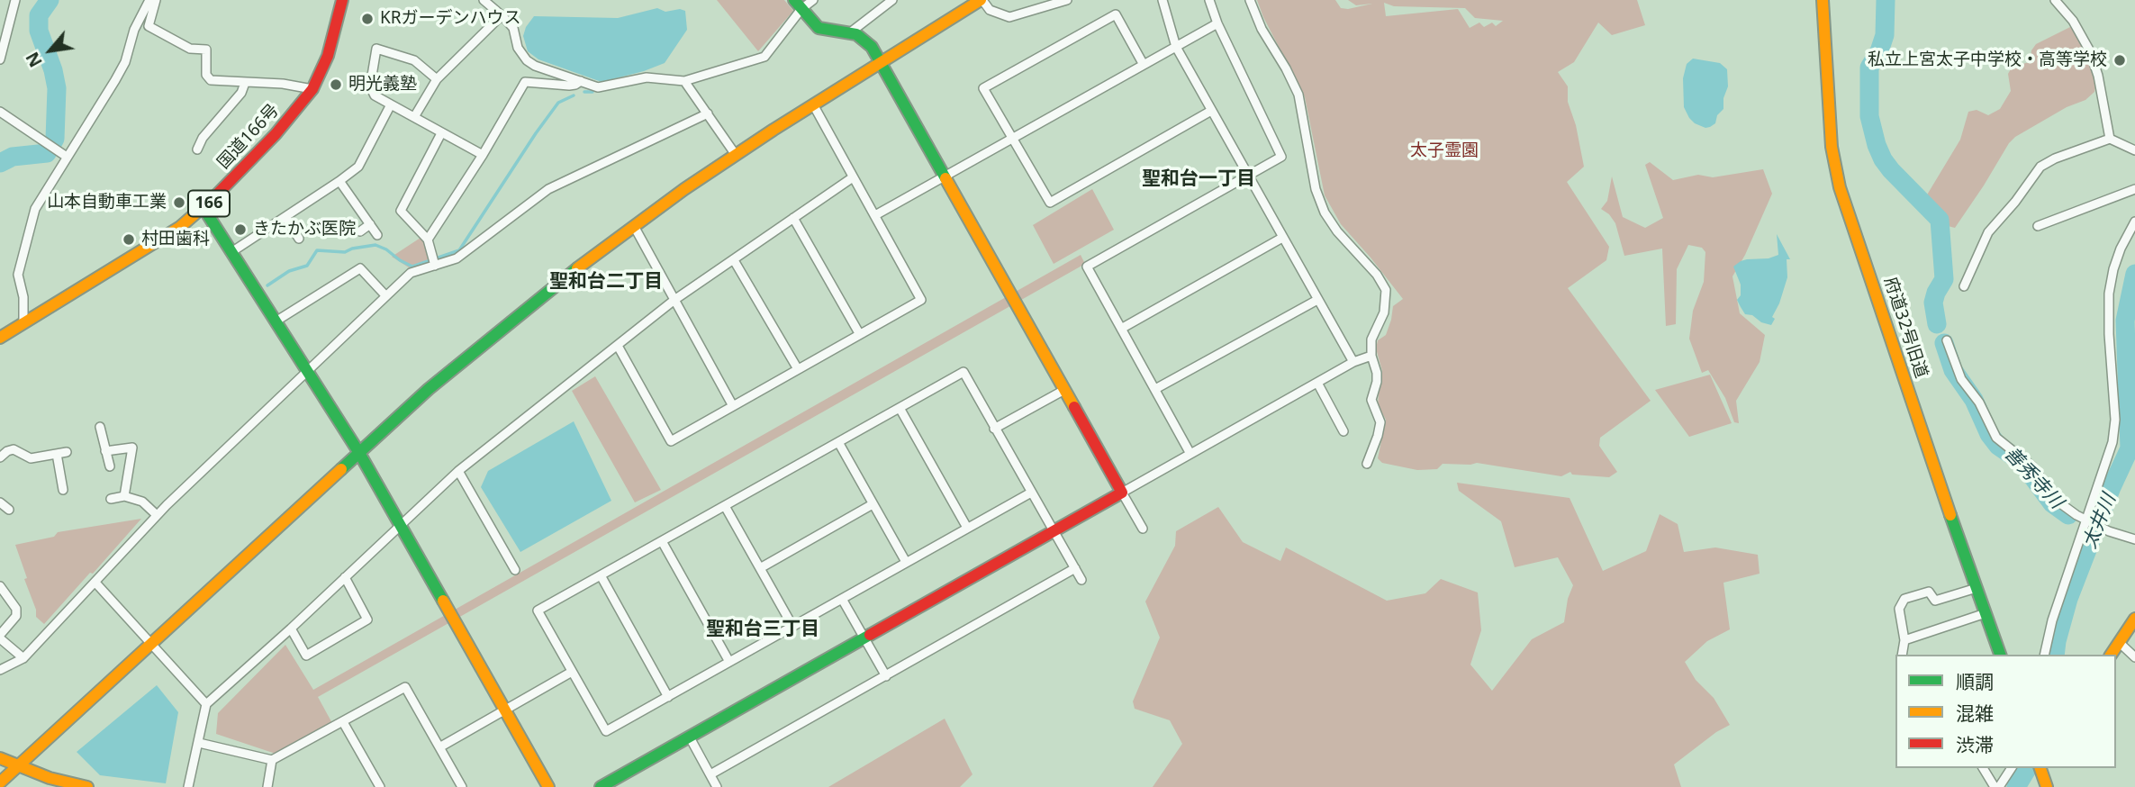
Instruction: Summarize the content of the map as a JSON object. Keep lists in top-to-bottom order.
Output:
{
  "streets": {
    "main road": ["国道166号", "166", "府道32号旧道"]
  },
  "districts": ["聖和台一丁目", "聖和台二丁目", "聖和台三丁目"],
  "water": ["善秀寺川", "太井川"],
  "parks": ["太子霊園"],
  "places": [
    "KRガーデンハウス",
    "私立上宮太子中学校・高等学校",
    "明光義塾",
    "山本自動車工業",
    "きたかぶ医院",
    "村田歯科"
  ],
  "legend": ["順調", "混雑", "渋滞"],
  "north": "bottom left"
}
